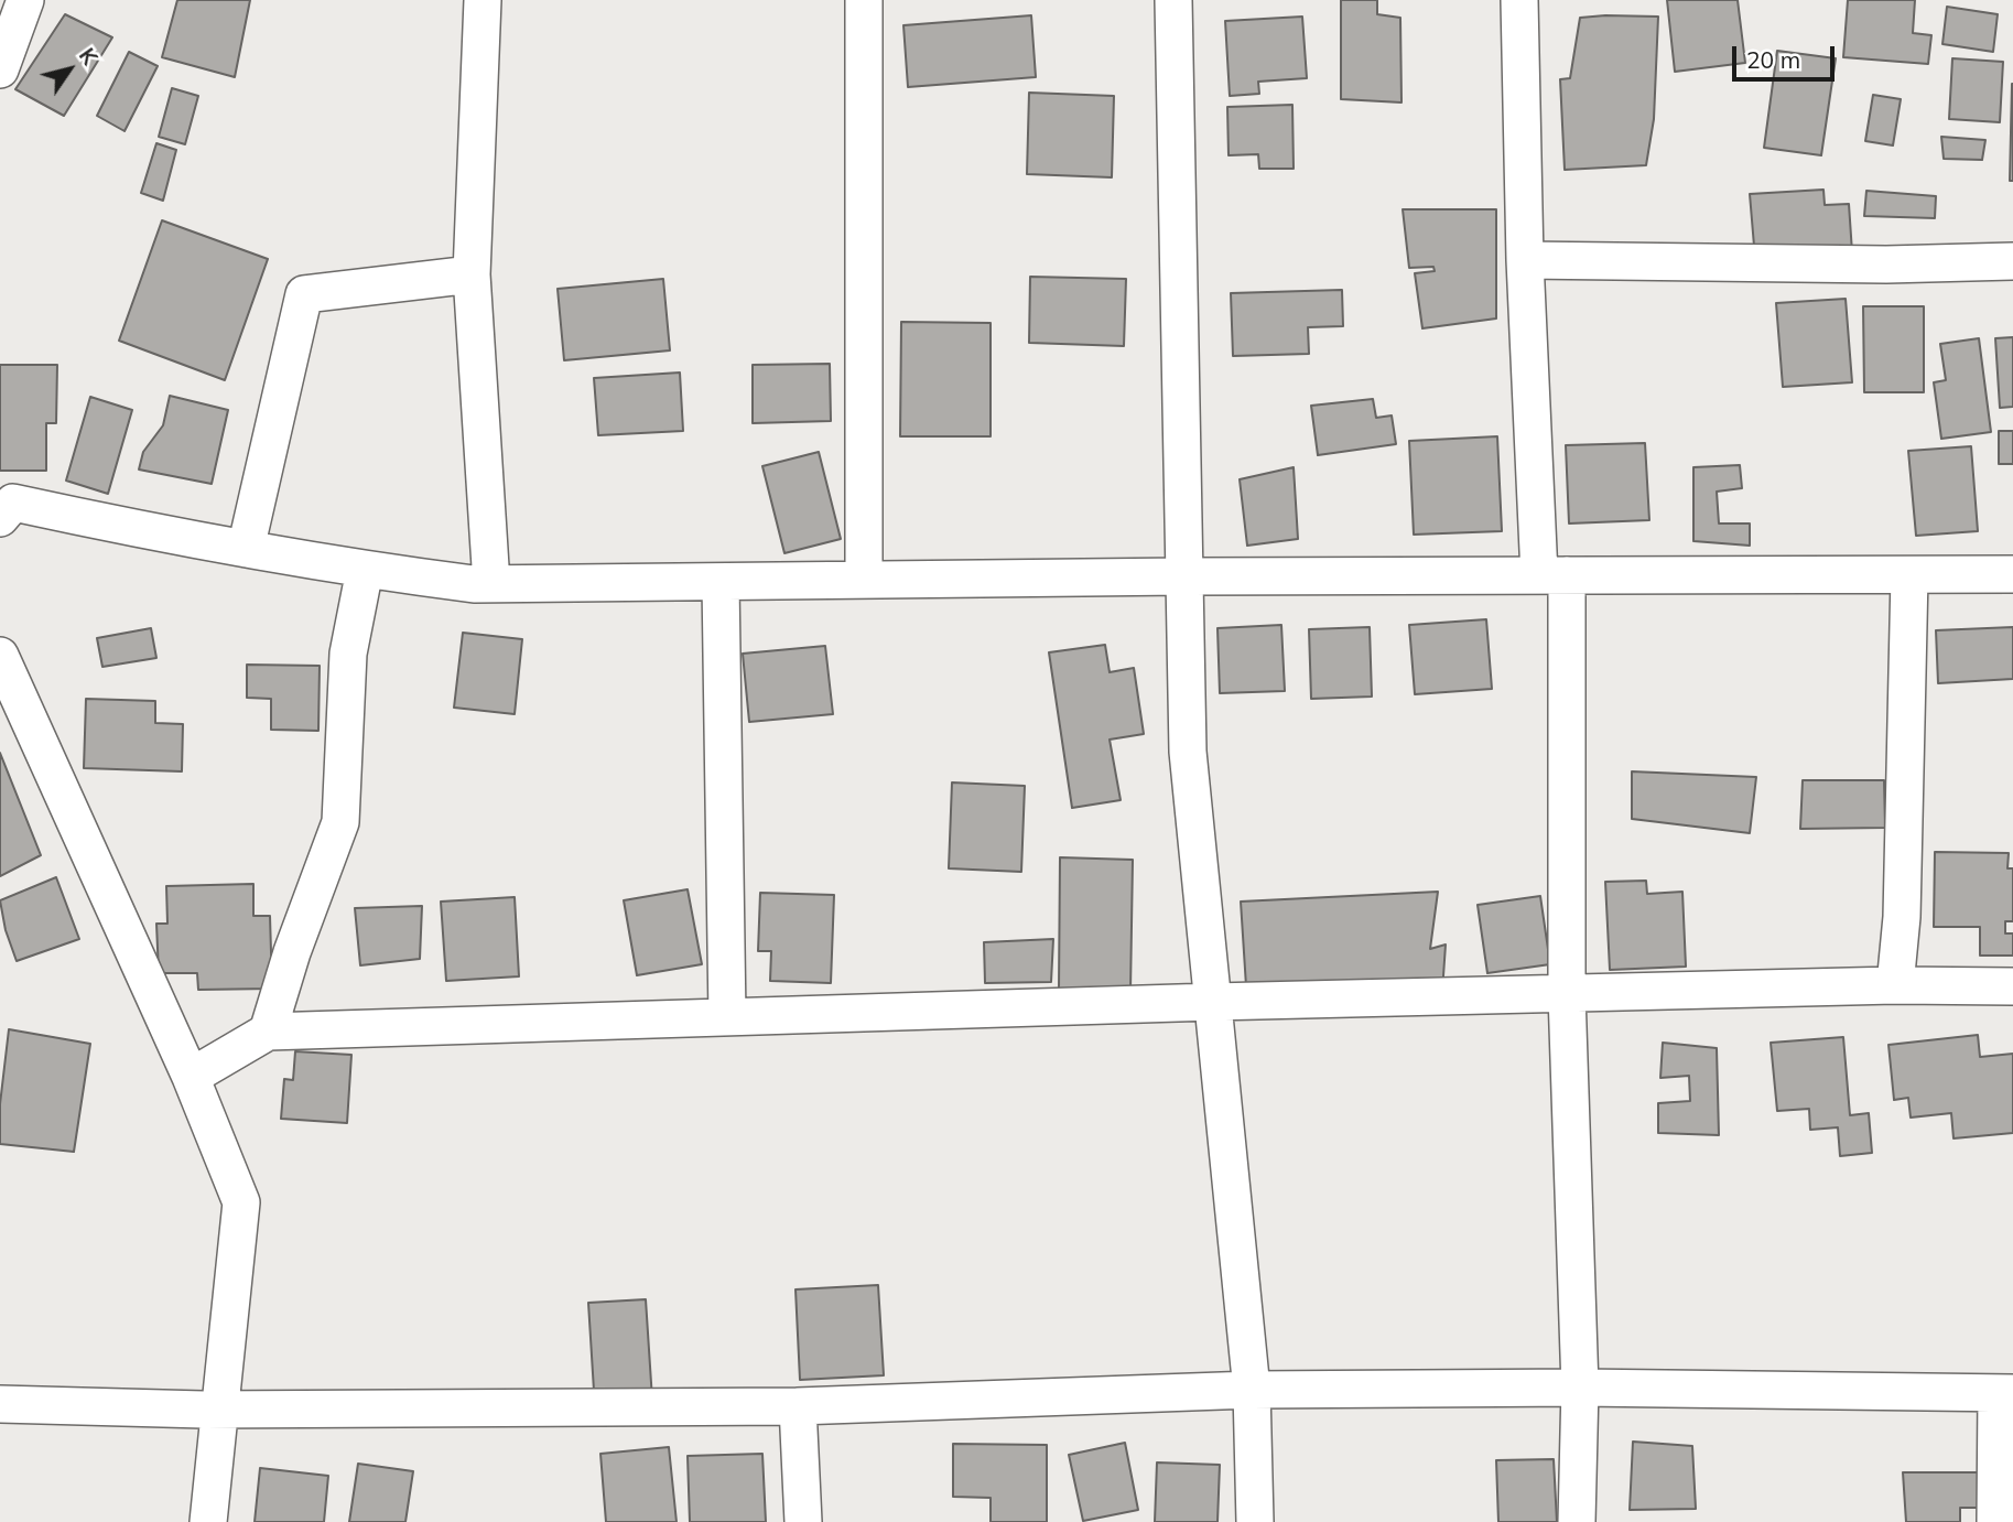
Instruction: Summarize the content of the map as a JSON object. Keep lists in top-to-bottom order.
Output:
{
  "scale_bar": "20 m",
  "north": "top right"
}
